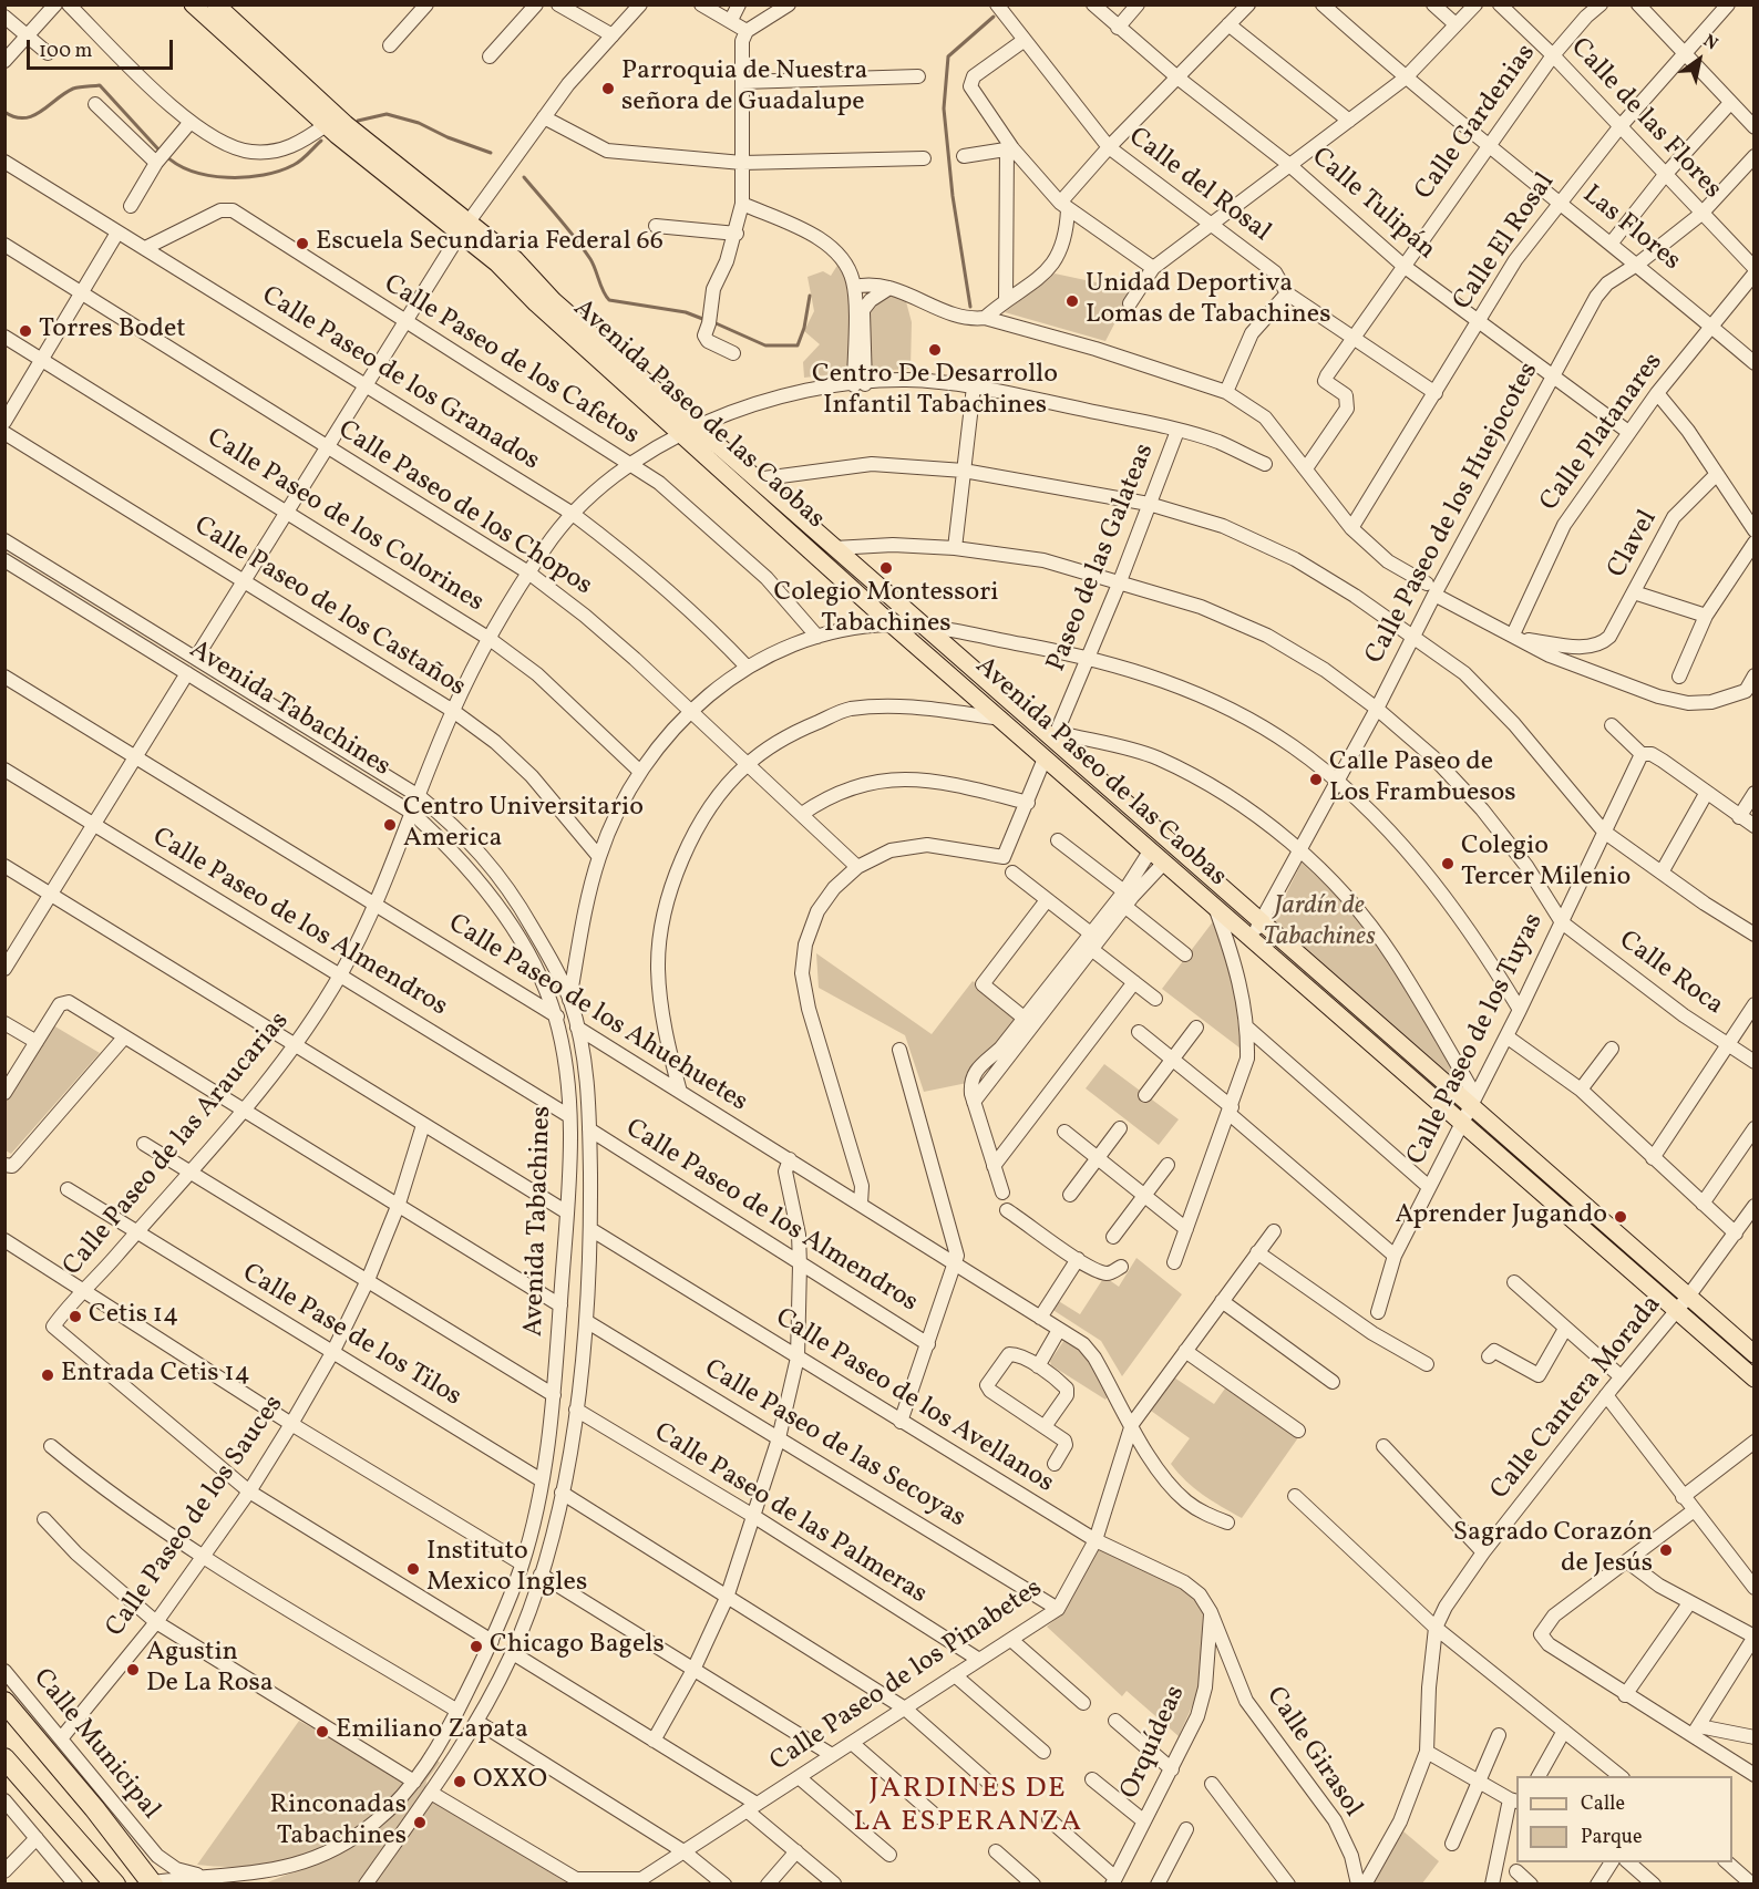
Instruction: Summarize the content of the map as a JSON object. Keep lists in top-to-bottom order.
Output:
{
  "streets": {
    "main road": ["Avenida Paseo de las Caobas"],
    "street": [
      "Calle de las Flores",
      "Calle Gardenias",
      "Calle del Rosal",
      "Calle Tulipán",
      "Las Flores",
      "Calle El Rosal",
      "Calle Paseo de los Cafetos",
      "Calle Paseo de los Granados",
      "Calle Platanares",
      "Calle Paseo de los Chopos",
      "Calle Paseo de los Huejocotes",
      "Calle Paseo de los Colorines",
      "Clavel",
      "Paseo de las Galateas",
      "Calle Paseo de los Castaños",
      "Avenida Tabachines",
      "Calle Paseo de los Almendros",
      "Calle Roca",
      "Calle Paseo de los Ahuehuetes",
      "Calle Paseo de los Tuyas",
      "Calle Paseo de las Araucarias",
      "Calle Pase de los Tilos",
      "Calle Cantera Morada",
      "Calle Paseo de los Avellanos",
      "Calle Paseo de las Secoyas",
      "Calle Paseo de las Palmeras",
      "Calle Paseo de los Sauces",
      "Calle Paseo de los Pinabetes",
      "Orquídeas",
      "Calle Municipal",
      "Calle Girasol"
    ]
  },
  "crossings": [
    ["Calle de las Flores", "Calle Gardenias"],
    ["Calle de las Flores", "Calle El Rosal"],
    ["Calle de las Flores", "Calle Paseo de los Huejocotes"],
    ["Calle Gardenias", "Calle del Rosal"],
    ["Calle Gardenias", "Calle Tulipán"],
    ["Calle Gardenias", "Las Flores"],
    ["Calle del Rosal", "Calle El Rosal"],
    ["Calle Tulipán", "Calle El Rosal"],
    ["Calle Tulipán", "Calle Platanares"],
    ["Calle Tulipán", "Calle Paseo de los Huejocotes"],
    ["Las Flores", "Calle El Rosal"],
    ["Las Flores", "Calle Platanares"],
    ["Las Flores", "Calle Paseo de los Huejocotes"],
    ["Calle Paseo de los Cafetos", "Calle Paseo de los Granados"],
    ["Calle Paseo de los Cafetos", "Calle Paseo de las Araucarias"],
    ["Calle Paseo de los Granados", "Calle Paseo de las Araucarias"],
    ["Avenida Paseo de las Caobas", "Calle Paseo de los Huejocotes"],
    ["Avenida Paseo de las Caobas", "Paseo de las Galateas"],
    ["Avenida Paseo de las Caobas", "Calle Paseo de los Tuyas"],
    ["Avenida Paseo de las Caobas", "Calle Paseo de las Araucarias"],
    ["Avenida Paseo de las Caobas", "Calle Cantera Morada"],
    ["Calle Platanares", "Clavel"],
    ["Calle Paseo de los Chopos", "Calle Paseo de las Araucarias"],
    ["Calle Paseo de los Colorines", "Calle Paseo de las Araucarias"],
    ["Paseo de las Galateas", "Calle Paseo de las Araucarias"],
    ["Calle Paseo de los Castaños", "Calle Paseo de las Araucarias"],
    ["Avenida Tabachines", "Calle Paseo de los Almendros"],
    ["Avenida Tabachines", "Calle Paseo de los Ahuehuetes"],
    ["Avenida Tabachines", "Calle Paseo de las Araucarias"],
    ["Avenida Tabachines", "Calle Pase de los Tilos"],
    ["Avenida Tabachines", "Calle Paseo de los Avellanos"],
    ["Avenida Tabachines", "Calle Paseo de las Secoyas"],
    ["Avenida Tabachines", "Calle Paseo de las Palmeras"],
    ["Avenida Tabachines", "Calle Paseo de los Pinabetes"],
    ["Avenida Tabachines", "Calle Municipal"],
    ["Calle Paseo de los Almendros", "Calle Paseo de las Araucarias"],
    ["Calle Roca", "Calle Paseo de los Tuyas"],
    ["Calle Paseo de los Ahuehuetes", "Calle Paseo de las Araucarias"],
    ["Calle Paseo de los Ahuehuetes", "Calle Paseo de los Pinabetes"],
    ["Calle Paseo de las Araucarias", "Calle Pase de los Tilos"],
    ["Calle Paseo de las Araucarias", "Calle Paseo de los Sauces"],
    ["Calle Pase de los Tilos", "Calle Paseo de los Sauces"],
    ["Calle Paseo de los Avellanos", "Calle Paseo de los Pinabetes"],
    ["Calle Paseo de los Avellanos", "Orquídeas"],
    ["Calle Paseo de los Avellanos", "Calle Girasol"],
    ["Calle Paseo de las Secoyas", "Calle Paseo de los Pinabetes"],
    ["Calle Paseo de las Palmeras", "Calle Paseo de los Pinabetes"],
    ["Calle Paseo de los Sauces", "Calle Municipal"],
    ["Orquídeas", "Calle Girasol"]
  ],
  "districts": ["JARDINES DE LA ESPERANZA"],
  "parks": ["Jardín de Tabachines"],
  "places": [
    "Parroquia de Nuestra señora de Guadalupe",
    "Escuela Secundaria Federal 66",
    "Unidad Deportiva Lomas de Tabachines",
    "Torres Bodet",
    "Centro De Desarrollo Infantil Tabachines",
    "Colegio Montessori Tabachines",
    "Calle Paseo de Los Frambuesos",
    "Centro Universitario America",
    "Colegio Tercer Milenio",
    "Aprender Jugando",
    "Cetis 14",
    "Entrada Cetis 14",
    "Sagrado Corazón de Jesús",
    "Instituto Mexico Ingles",
    "Chicago Bagels",
    "Agustin De La Rosa",
    "Emiliano Zapata",
    "OXXO",
    "Rinconadas Tabachines"
  ],
  "legend": ["Calle", "Parque"],
  "scale_bar": "100 m",
  "north": "top right"
}
